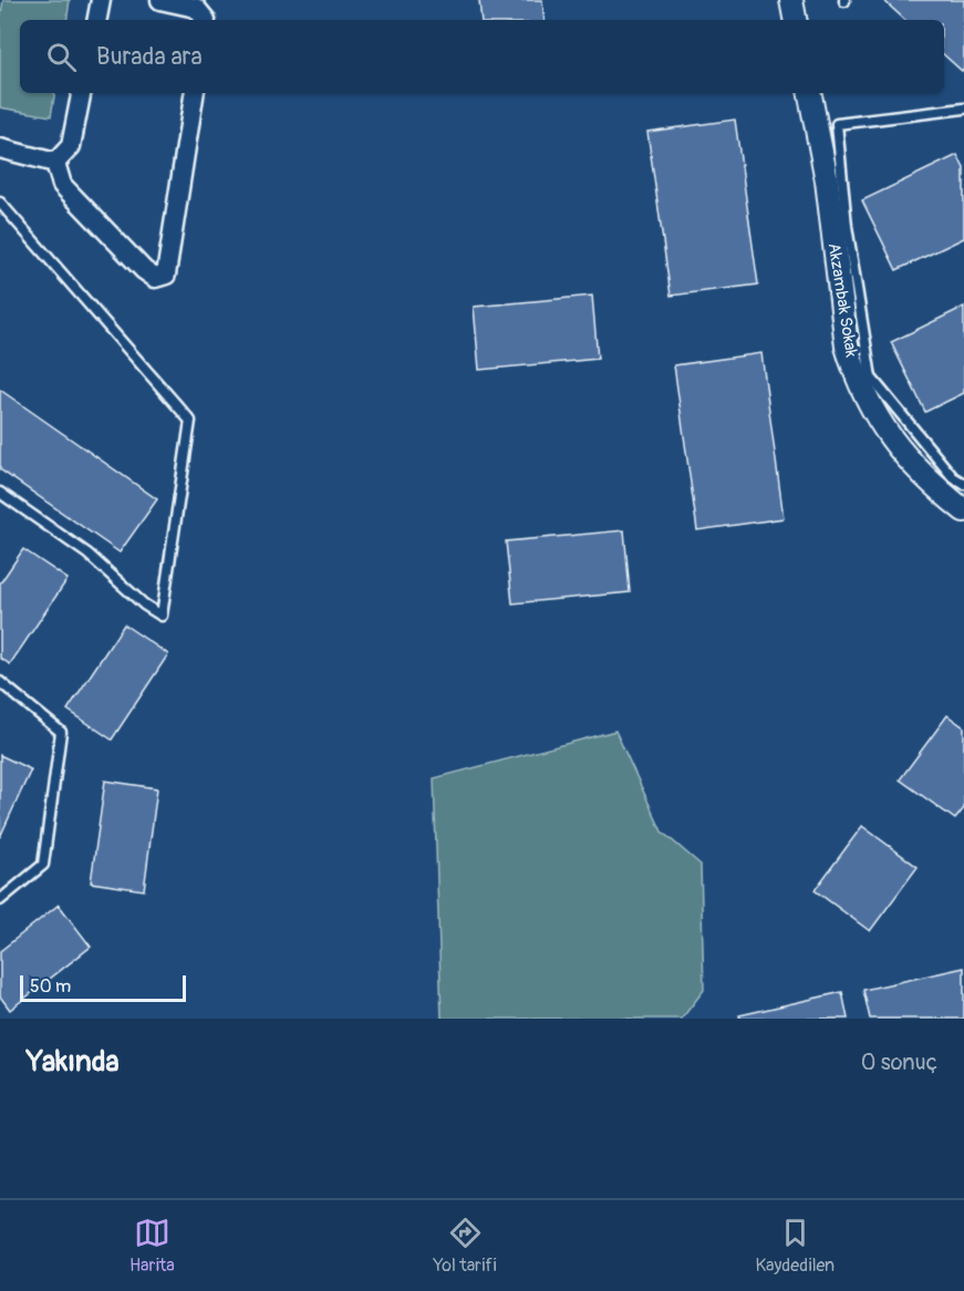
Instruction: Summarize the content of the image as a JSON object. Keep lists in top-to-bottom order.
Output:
{
  "streets": {
    "street": ["Akzambak Sokak"]
  },
  "scale_bar": "50 m",
  "page": {
    "search": "Burada ara",
    "scale": "50 m",
    "heading": ["Yakında", "0 sonuç"],
    "nav": ["Harita", "Yol tarifi", "Kaydedilen"]
  }
}
